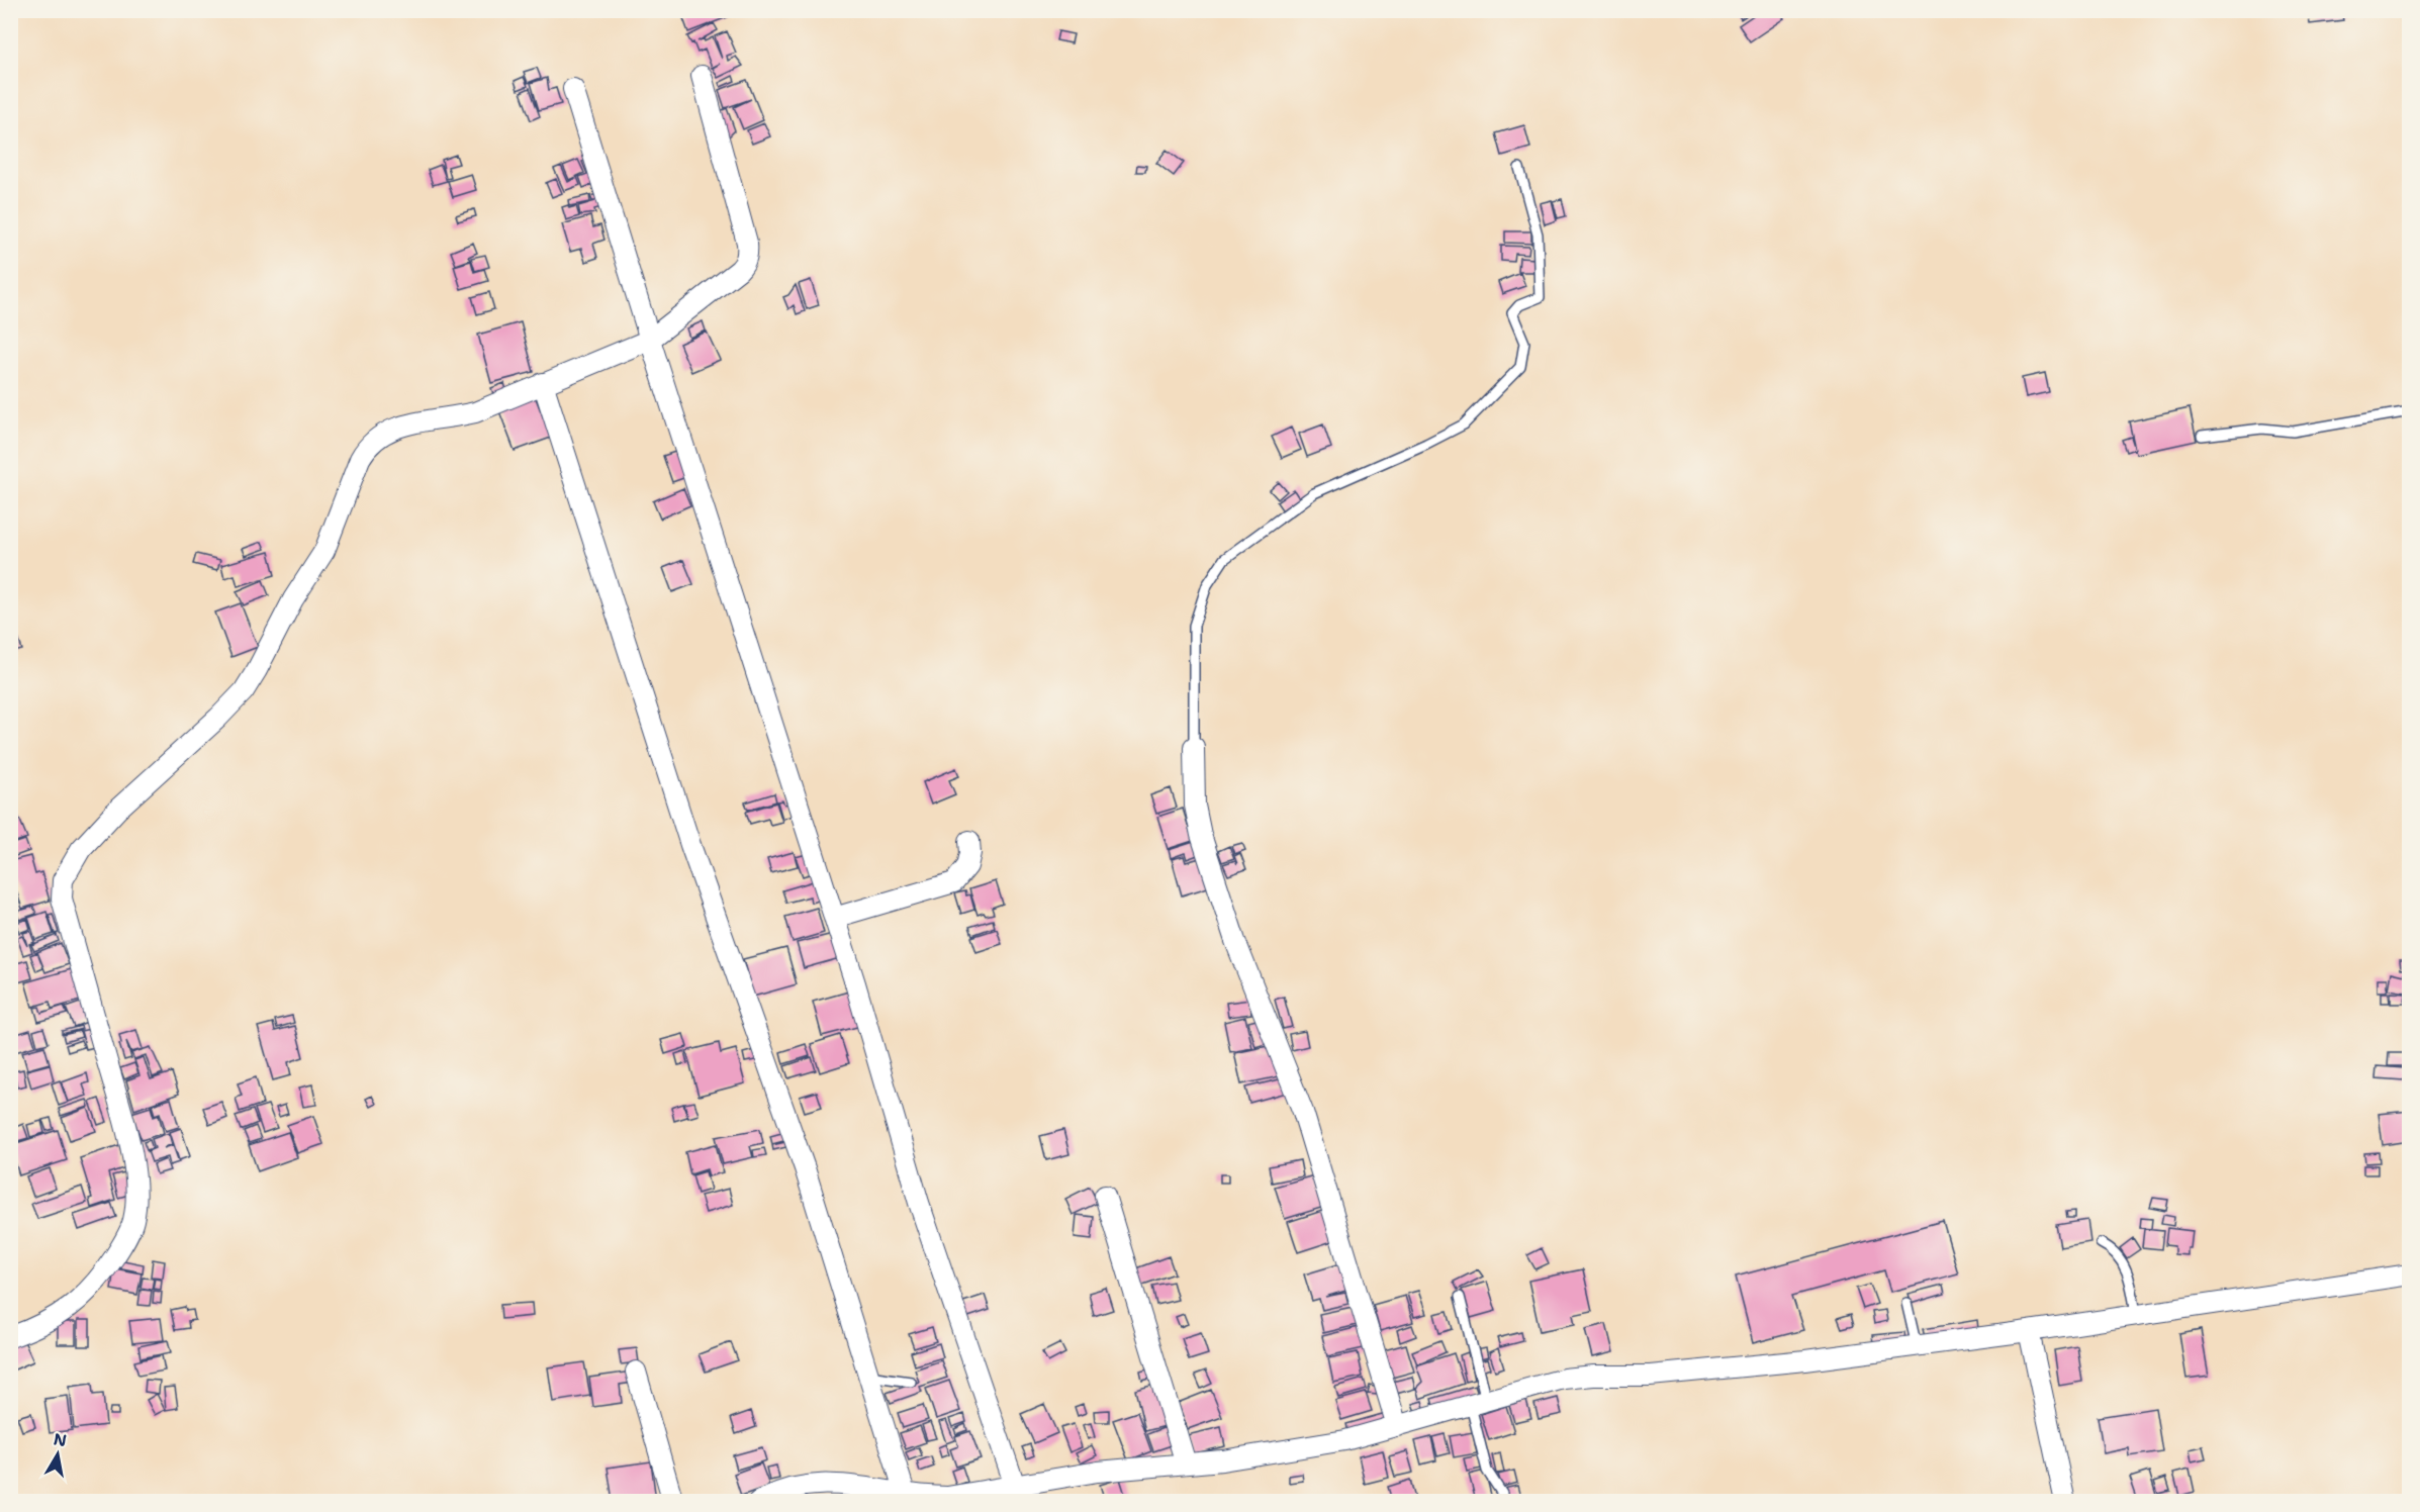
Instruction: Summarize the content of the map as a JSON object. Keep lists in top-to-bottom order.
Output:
{
  "north": "top"
}
